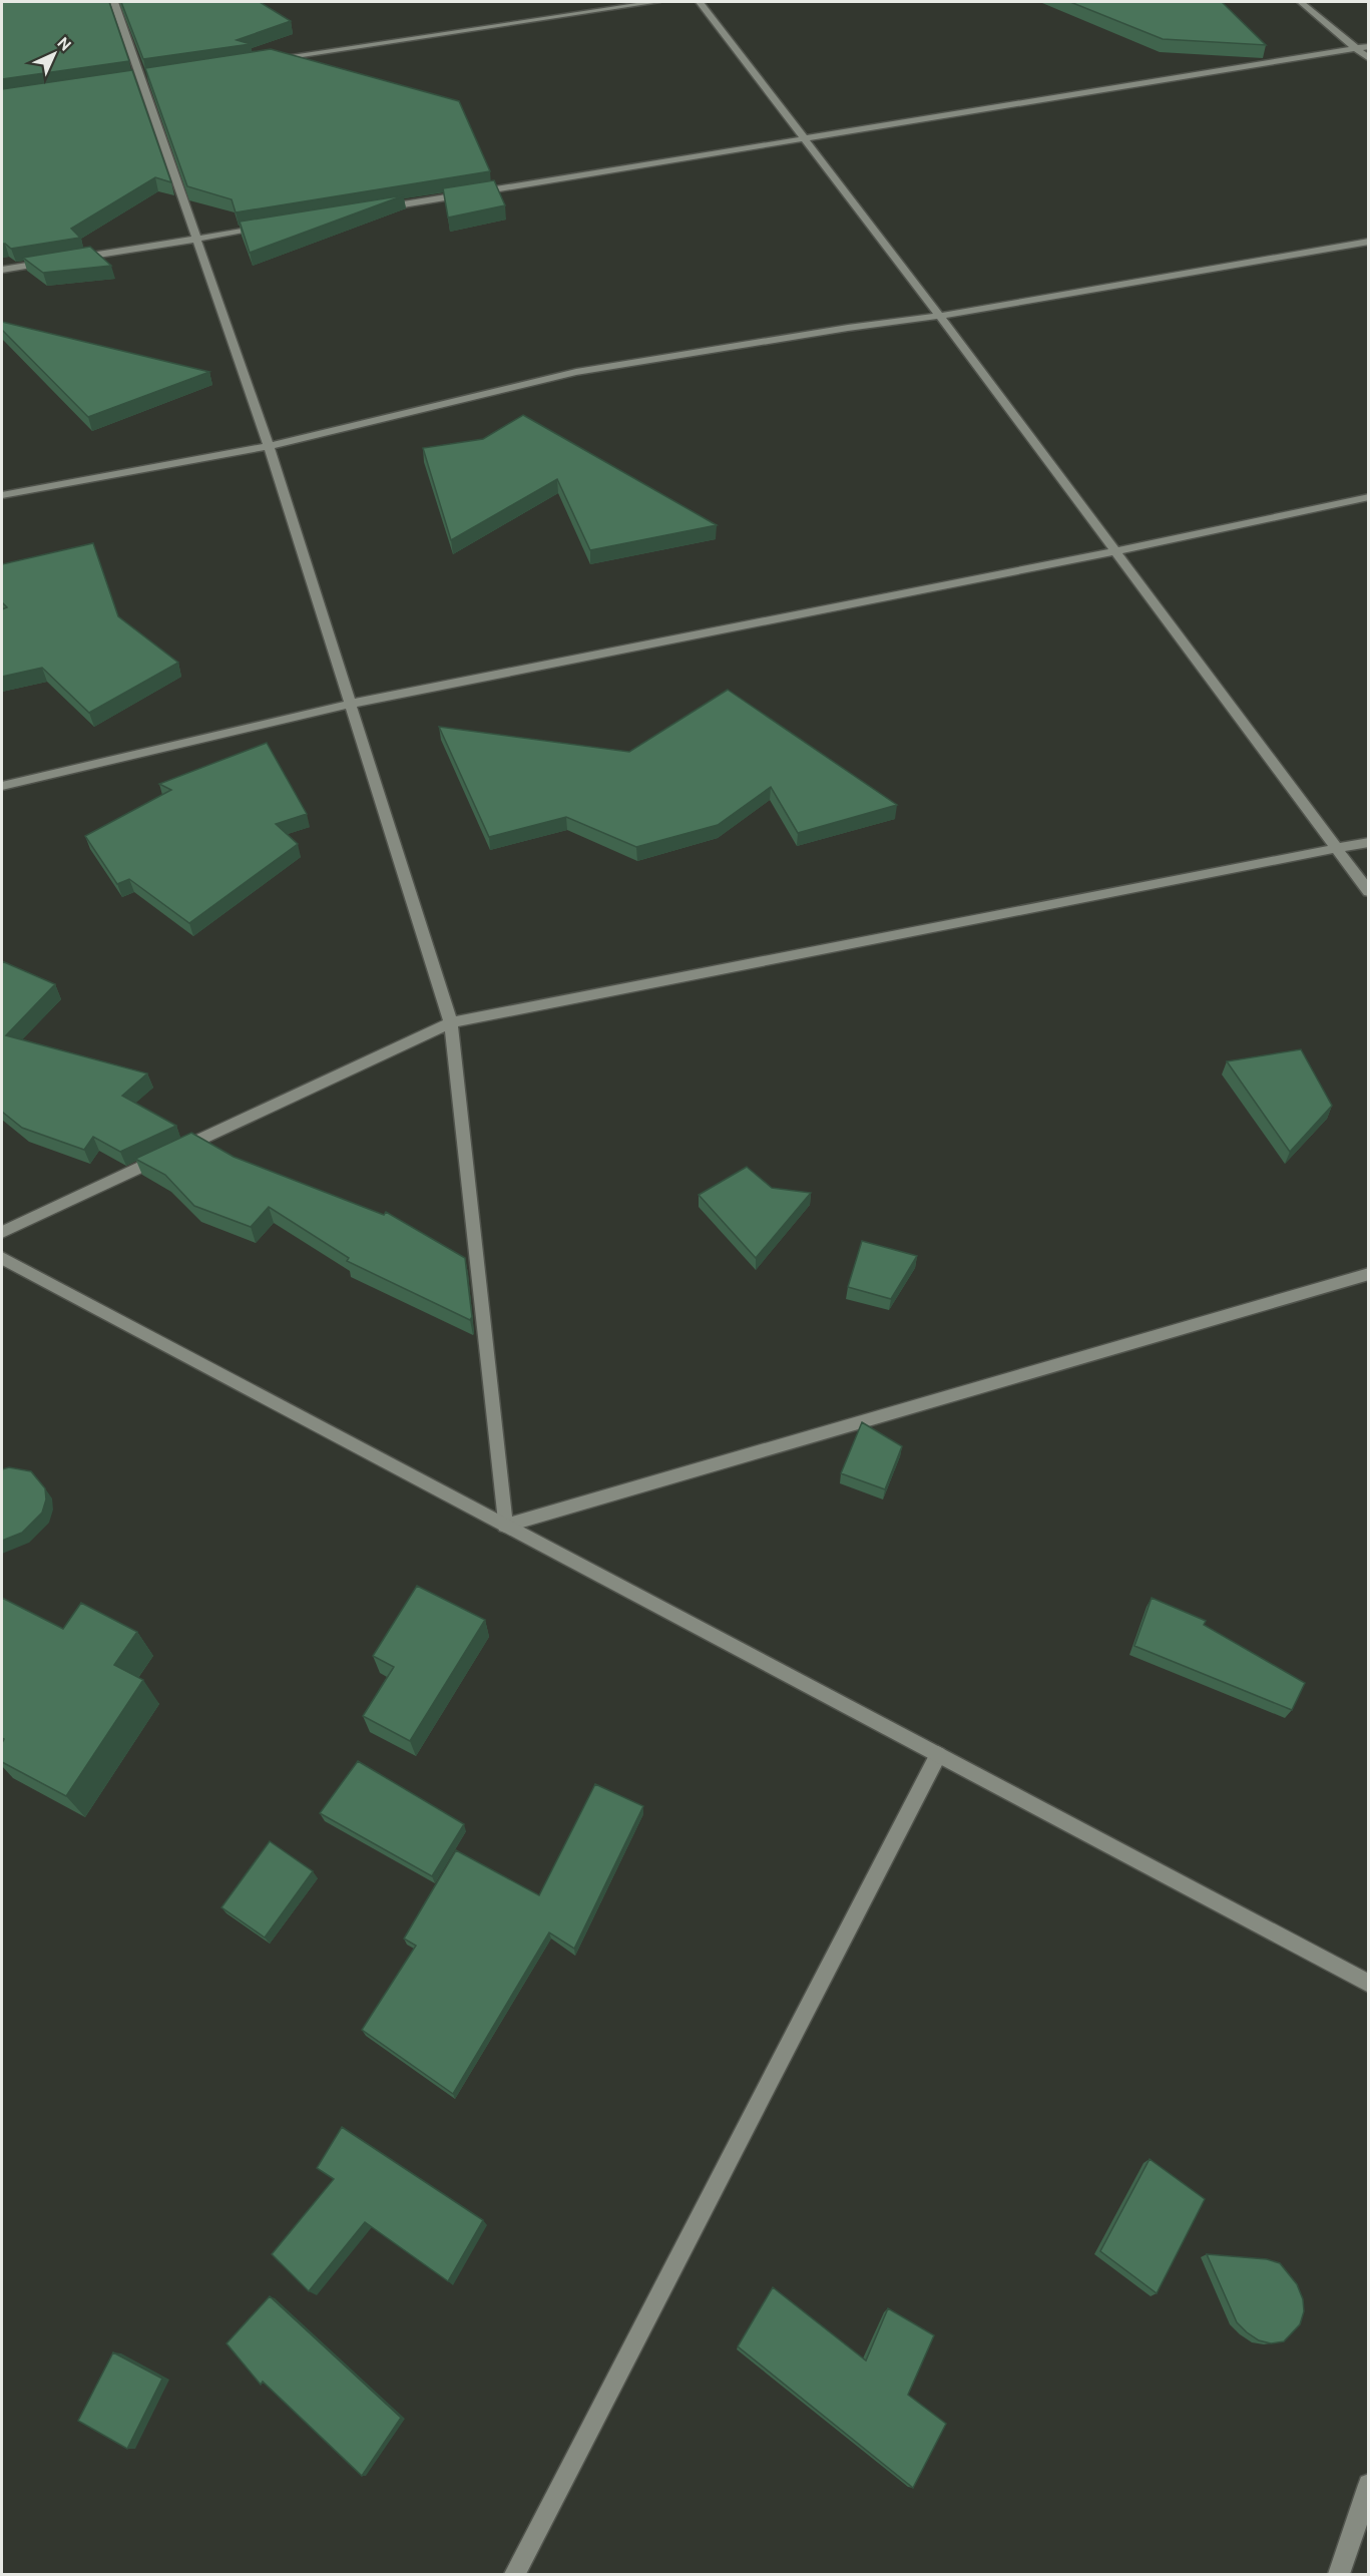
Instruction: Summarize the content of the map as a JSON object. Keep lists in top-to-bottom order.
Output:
{
  "north": "top right"
}
